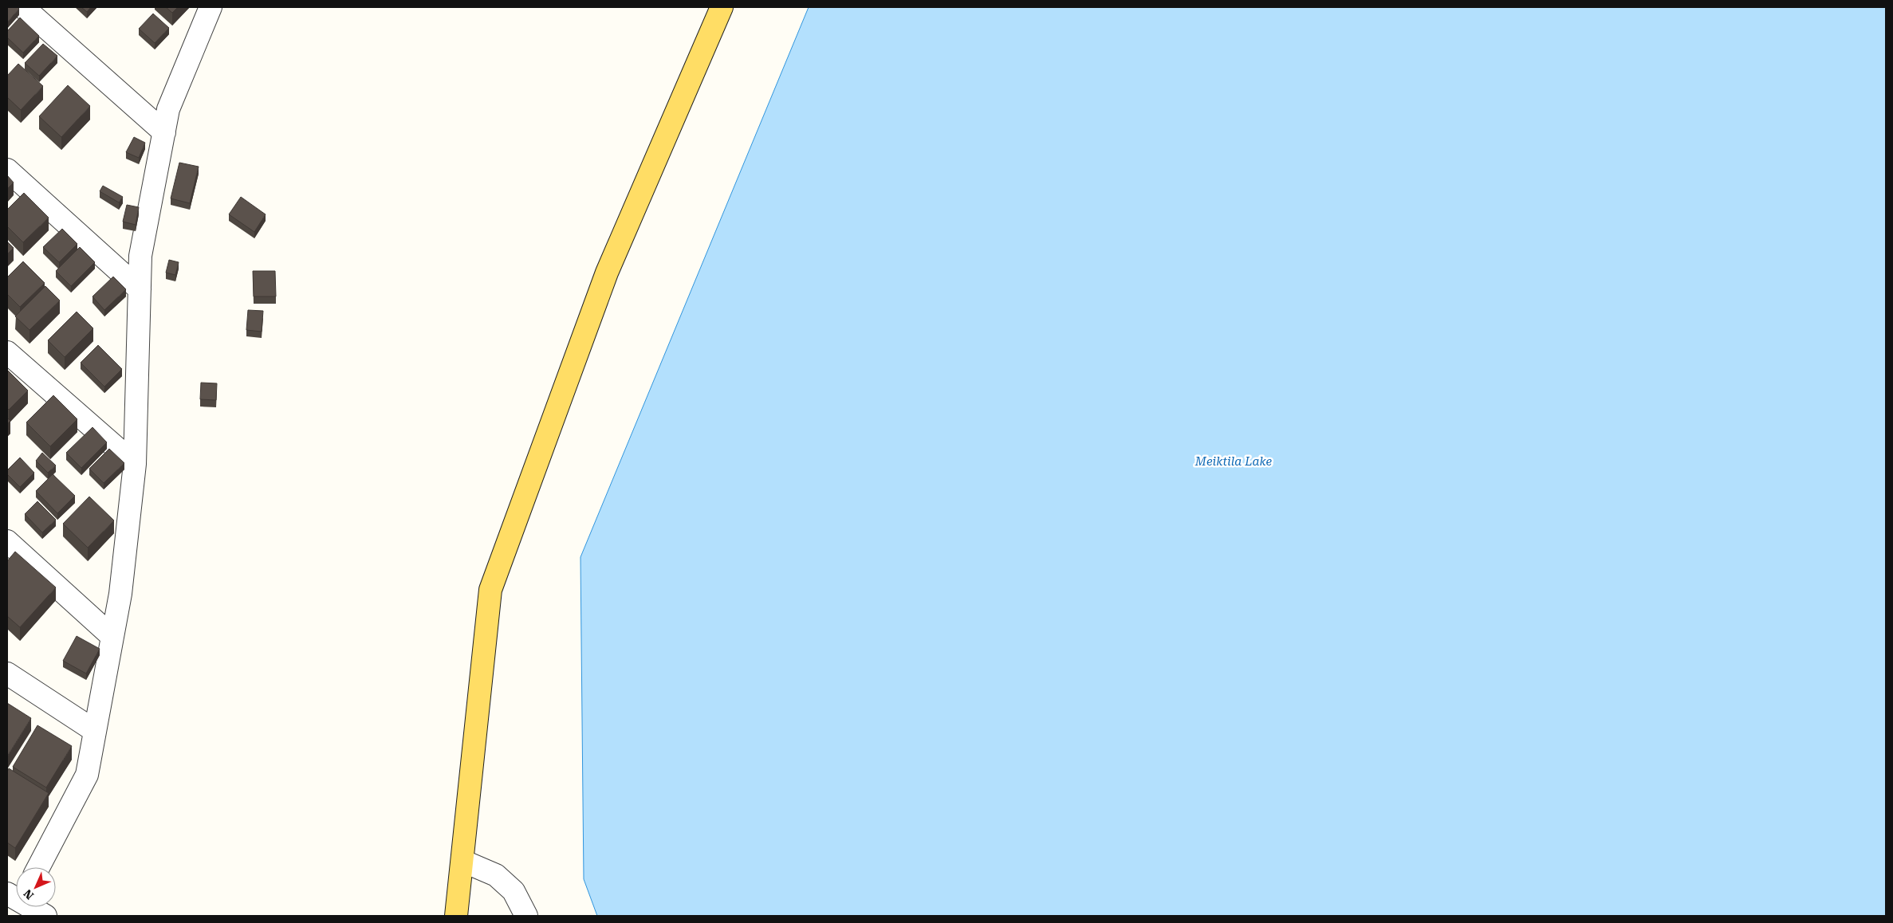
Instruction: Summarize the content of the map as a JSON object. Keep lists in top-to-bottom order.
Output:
{
  "water": ["Meiktila Lake"],
  "north": "bottom left"
}
